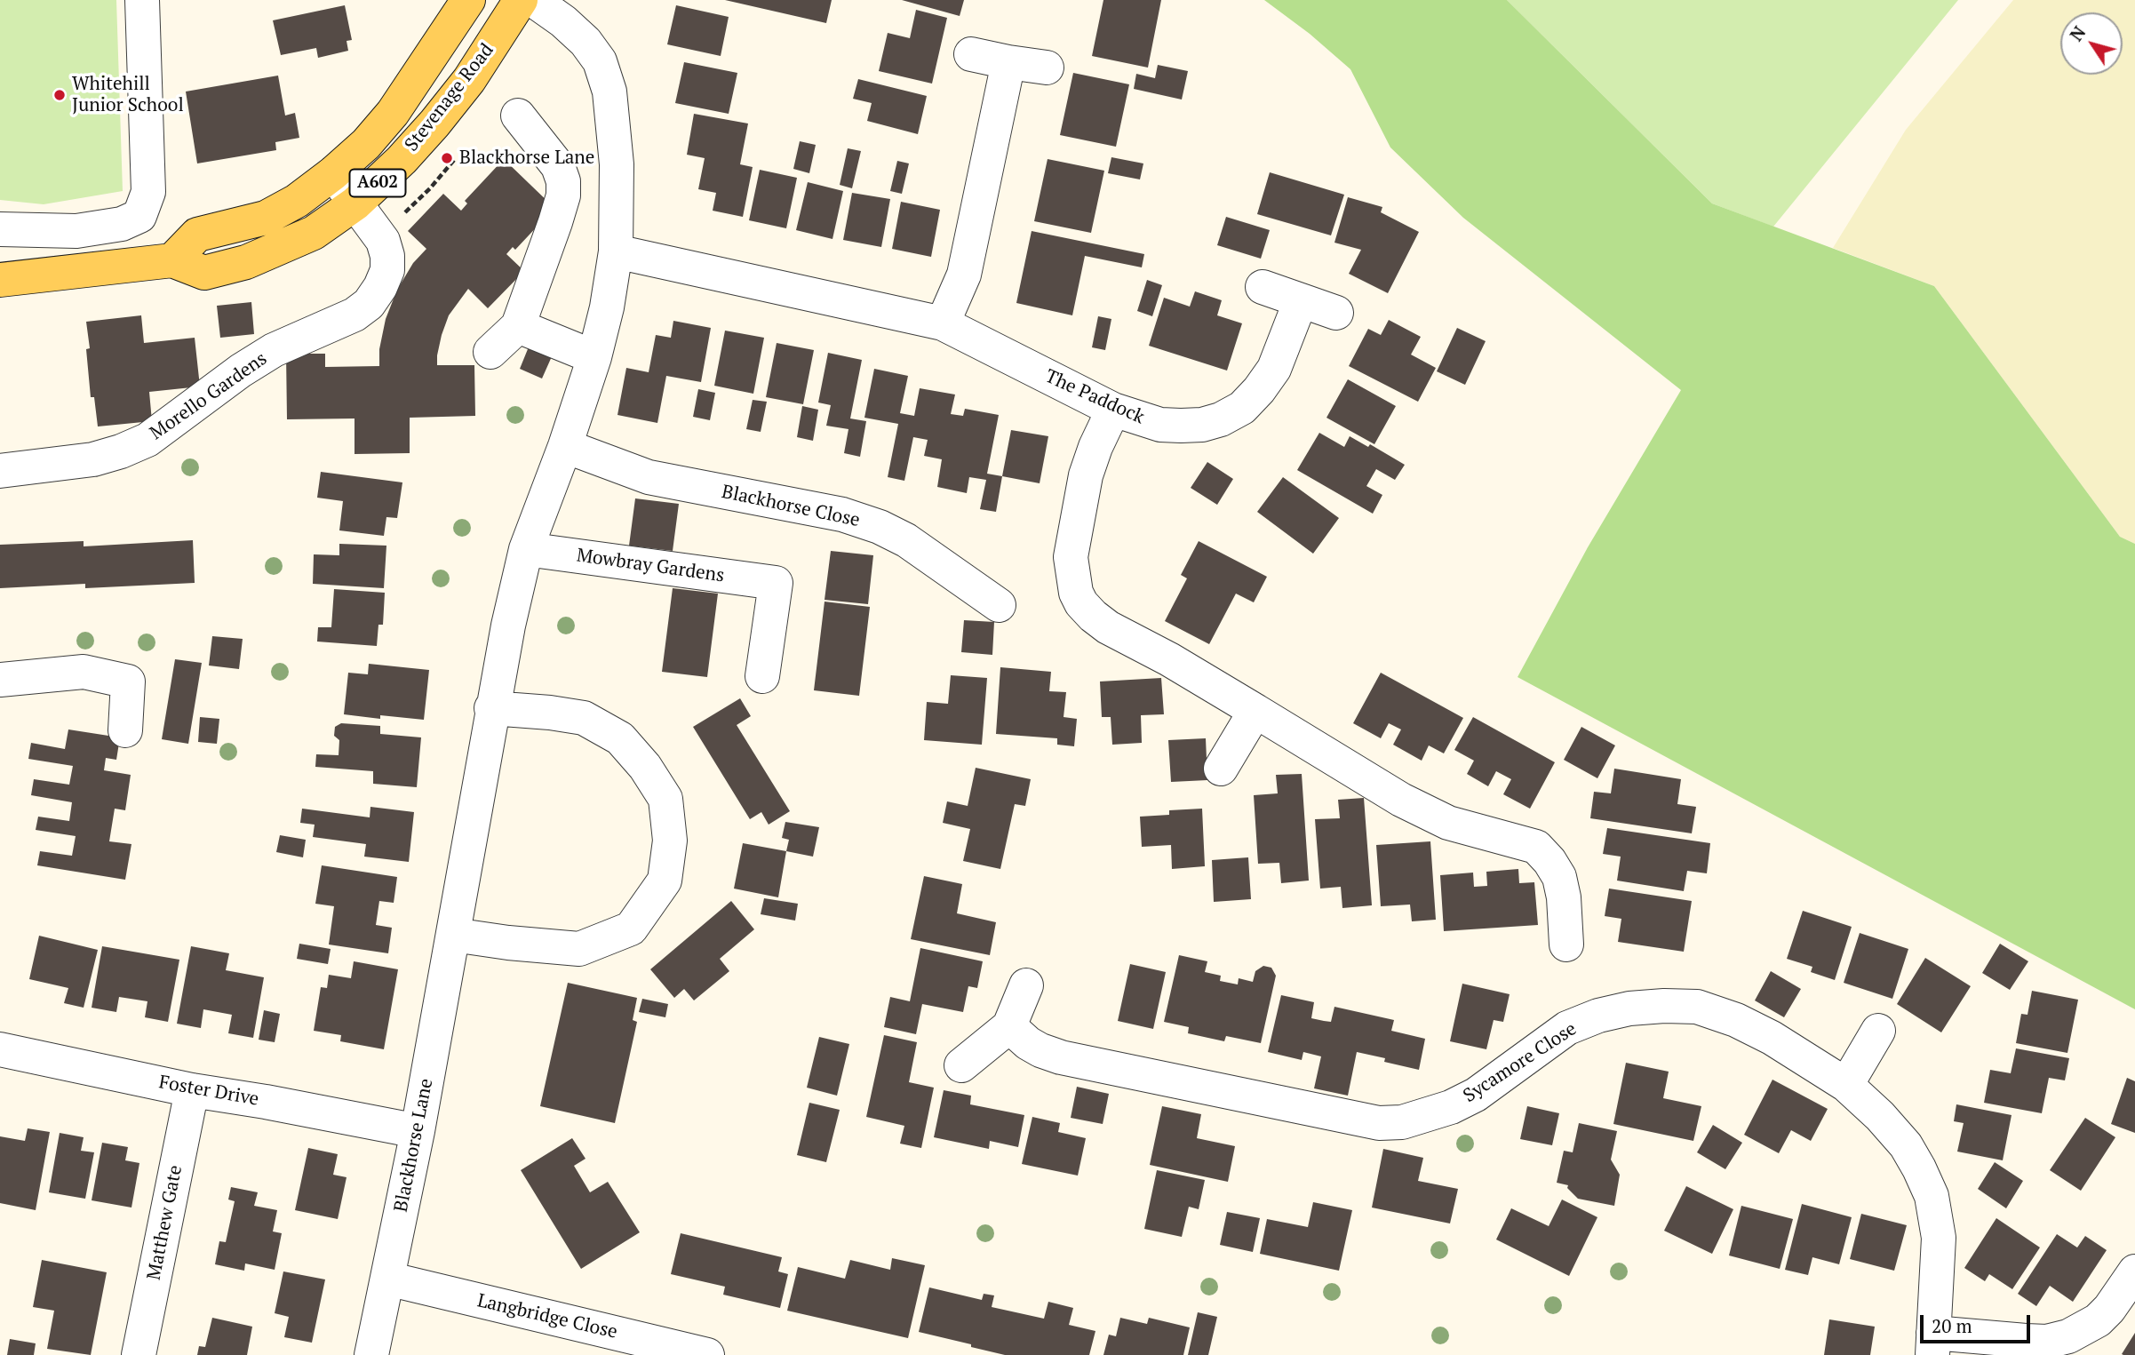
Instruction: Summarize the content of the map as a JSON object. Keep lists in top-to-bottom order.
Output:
{
  "streets": {
    "main road": ["Stevenage Road", "A602"],
    "street": [
      "Morello Gardens",
      "The Paddock",
      "Blackhorse Close",
      "Mowbray Gardens",
      "Sycamore Close",
      "Foster Drive",
      "Blackhorse Lane",
      "Matthew Gate",
      "Langbridge Close"
    ]
  },
  "crossings": [
    ["Stevenage Road", "Morello Gardens"],
    ["The Paddock", "Blackhorse Lane"],
    ["Blackhorse Close", "Blackhorse Lane"],
    ["Mowbray Gardens", "Blackhorse Lane"],
    ["Foster Drive", "Blackhorse Lane"],
    ["Foster Drive", "Matthew Gate"],
    ["Blackhorse Lane", "Langbridge Close"]
  ],
  "places": ["Whitehill Junior School", "Blackhorse Lane"],
  "scale_bar": "20 m",
  "north": "top left"
}
